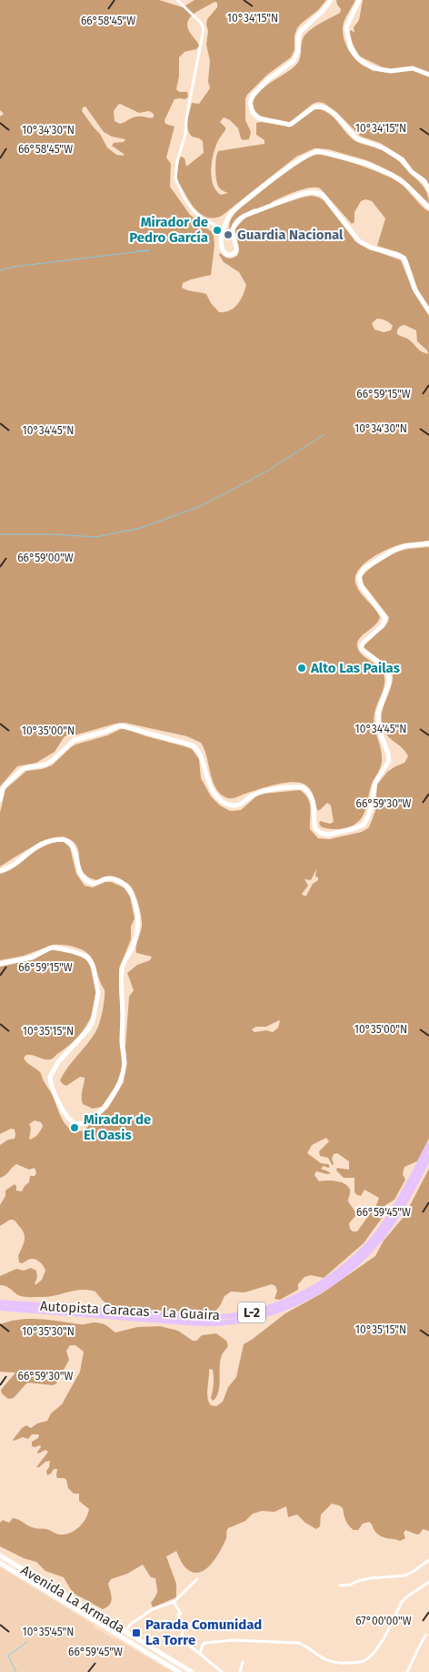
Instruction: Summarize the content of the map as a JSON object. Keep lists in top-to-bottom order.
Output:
{
  "streets": {
    "highway": ["Autopista Caracas - La Guaira", "L-2"],
    "main road": ["Avenida La Armada"]
  },
  "places": {
    "other": [
      "Mirador de Pedro García",
      "Guardia Nacional",
      "Alto Las Pailas",
      "Mirador de El Oasis"
    ],
    "transit": ["Parada Comunidad La Torre"]
  },
  "coordinates": [
    "10°34'15\"N",
    "66°58'45\"W",
    "10°34'30\"N",
    "66°59'15\"W",
    "10°34'45\"N",
    "66°59'00\"W",
    "10°35'00\"N",
    "66°59'30\"W",
    "10°35'15\"N",
    "66°59'45\"W",
    "10°35'30\"N",
    "67°00'00\"W",
    "10°35'45\"N"
  ]
}
